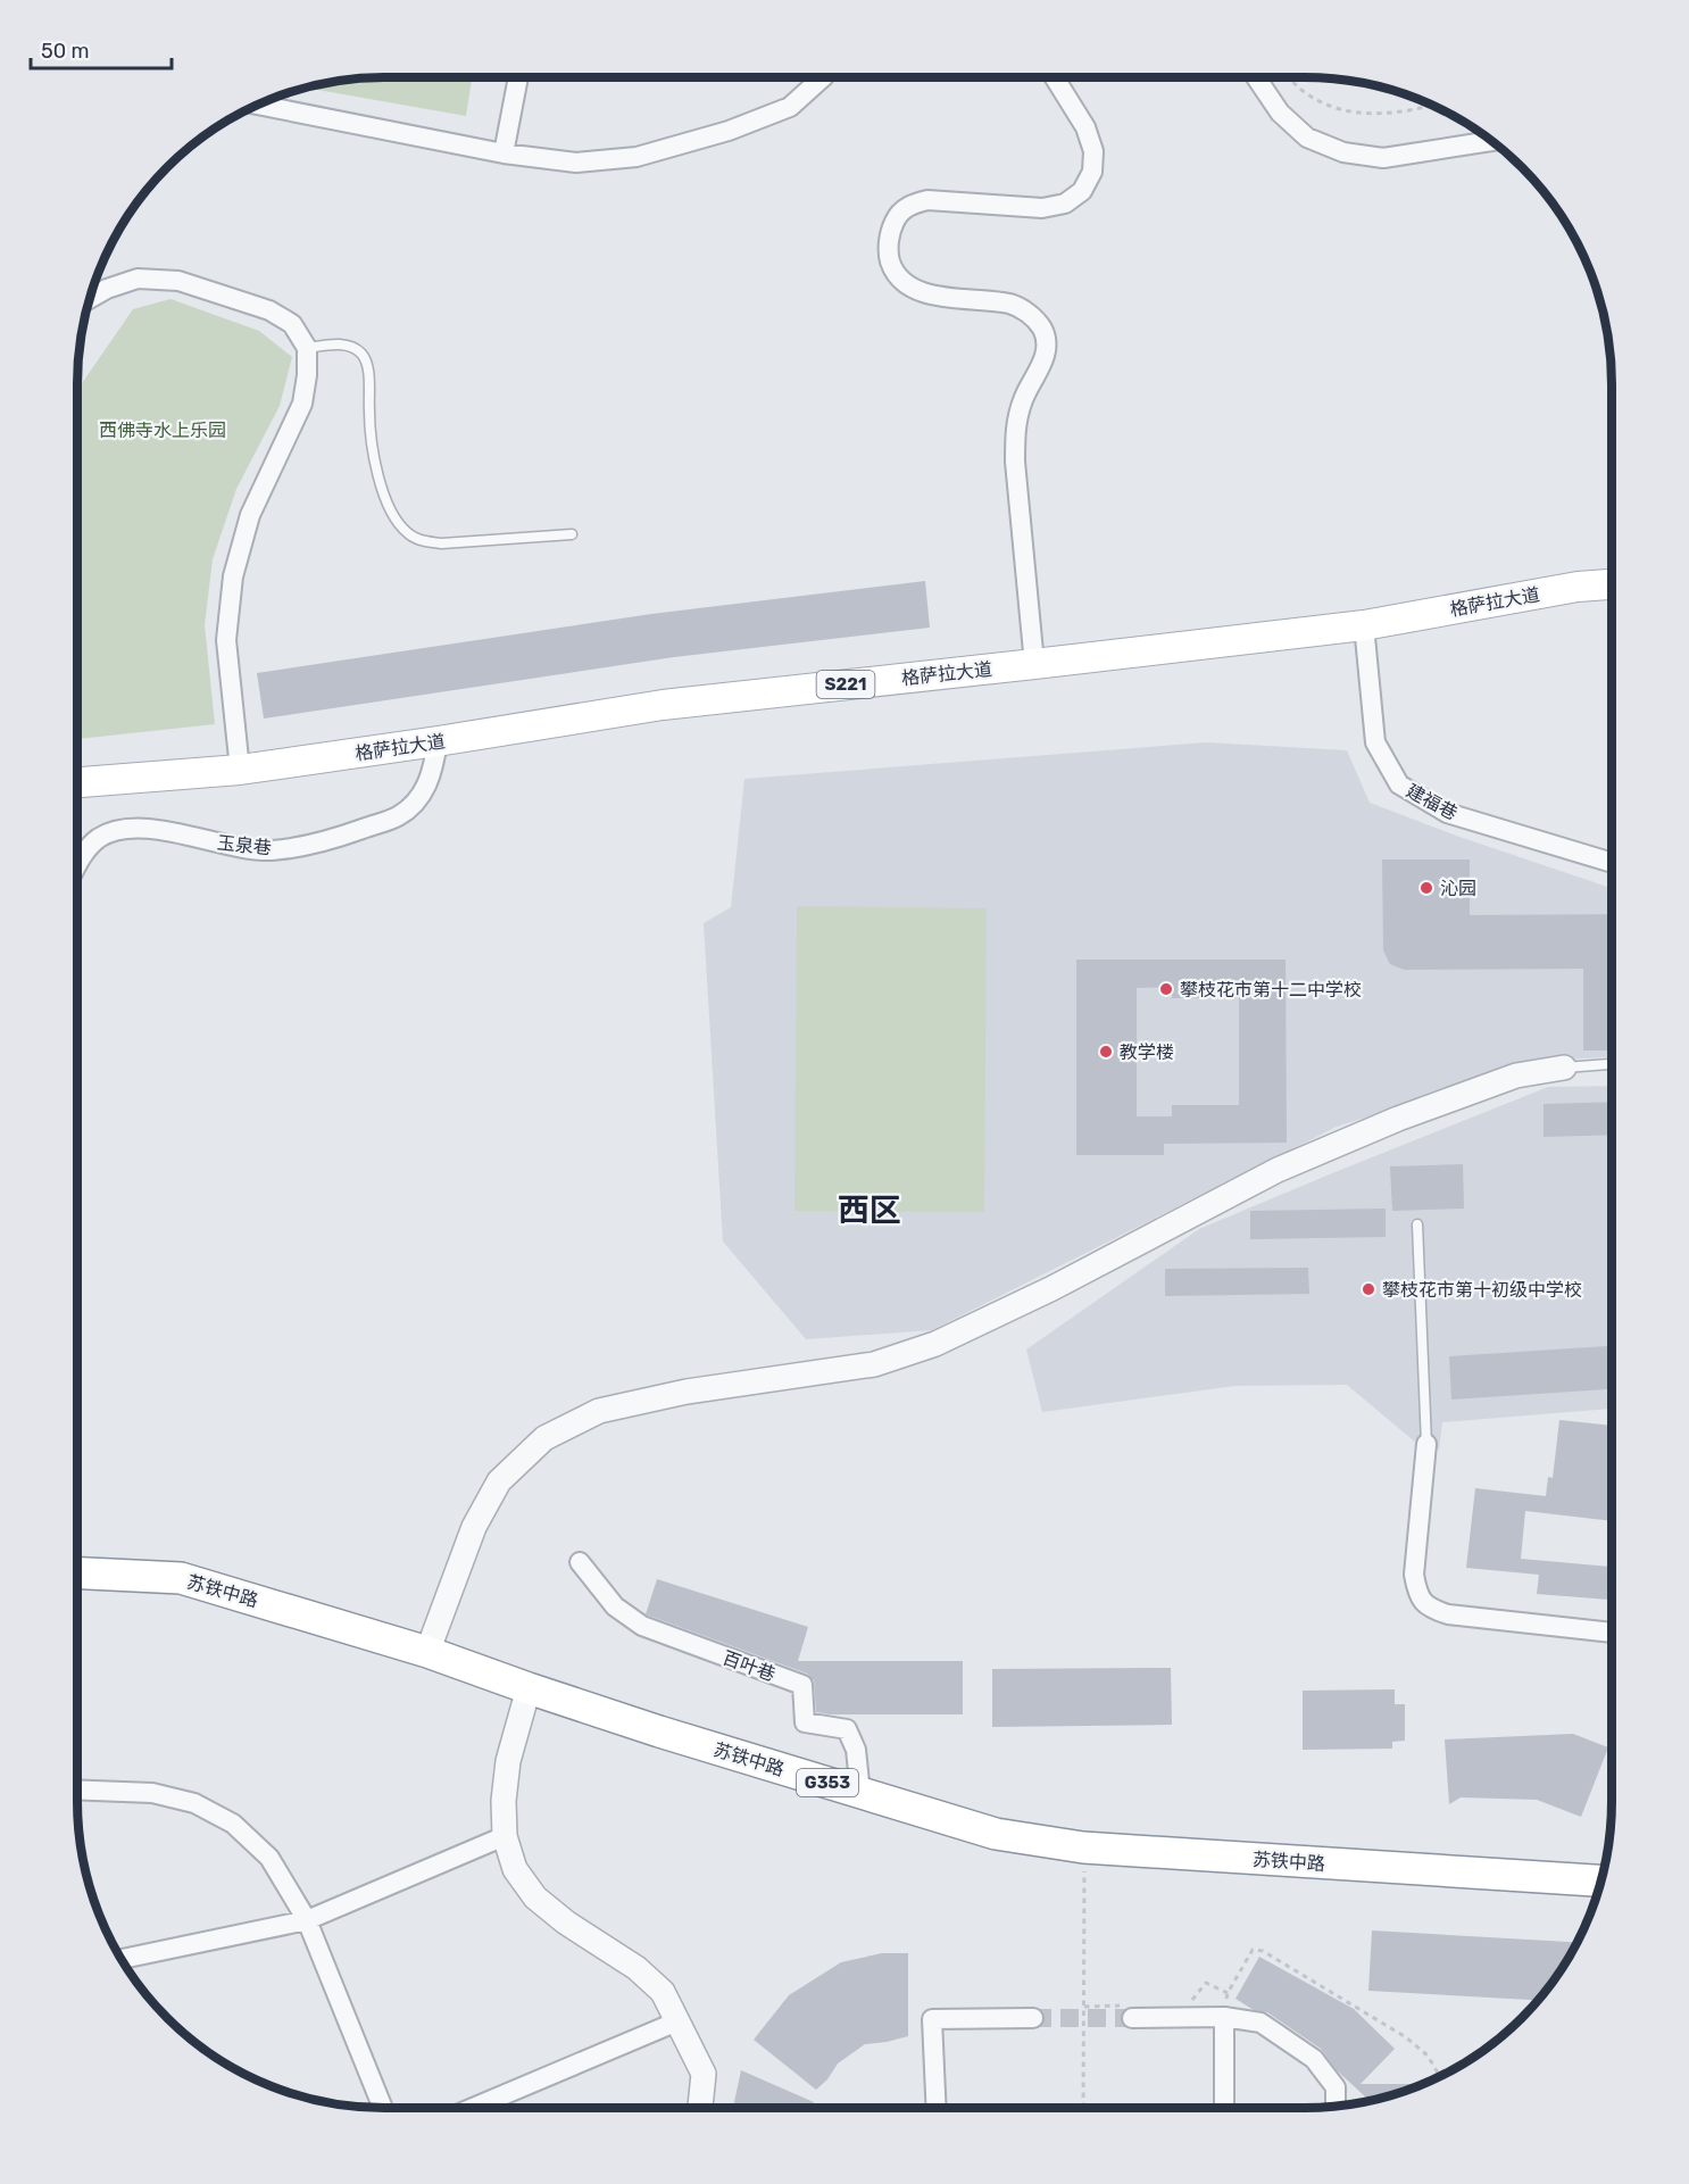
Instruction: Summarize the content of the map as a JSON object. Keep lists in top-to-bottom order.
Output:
{
  "streets": {
    "highway": ["苏铁中路", "G353"],
    "main road": ["格萨拉大道", "S221"],
    "street": ["建福巷", "玉泉巷", "百叶巷"]
  },
  "crossings": [
    ["格萨拉大道", "建福巷"],
    ["格萨拉大道", "玉泉巷"],
    ["苏铁中路", "百叶巷"]
  ],
  "districts": ["西区"],
  "parks": ["西佛寺水上乐园"],
  "places": [
    "沁园",
    "攀枝花市第十二中学校",
    "教学楼",
    "攀枝花市第十初级中学校"
  ],
  "scale_bar": "50 m"
}
